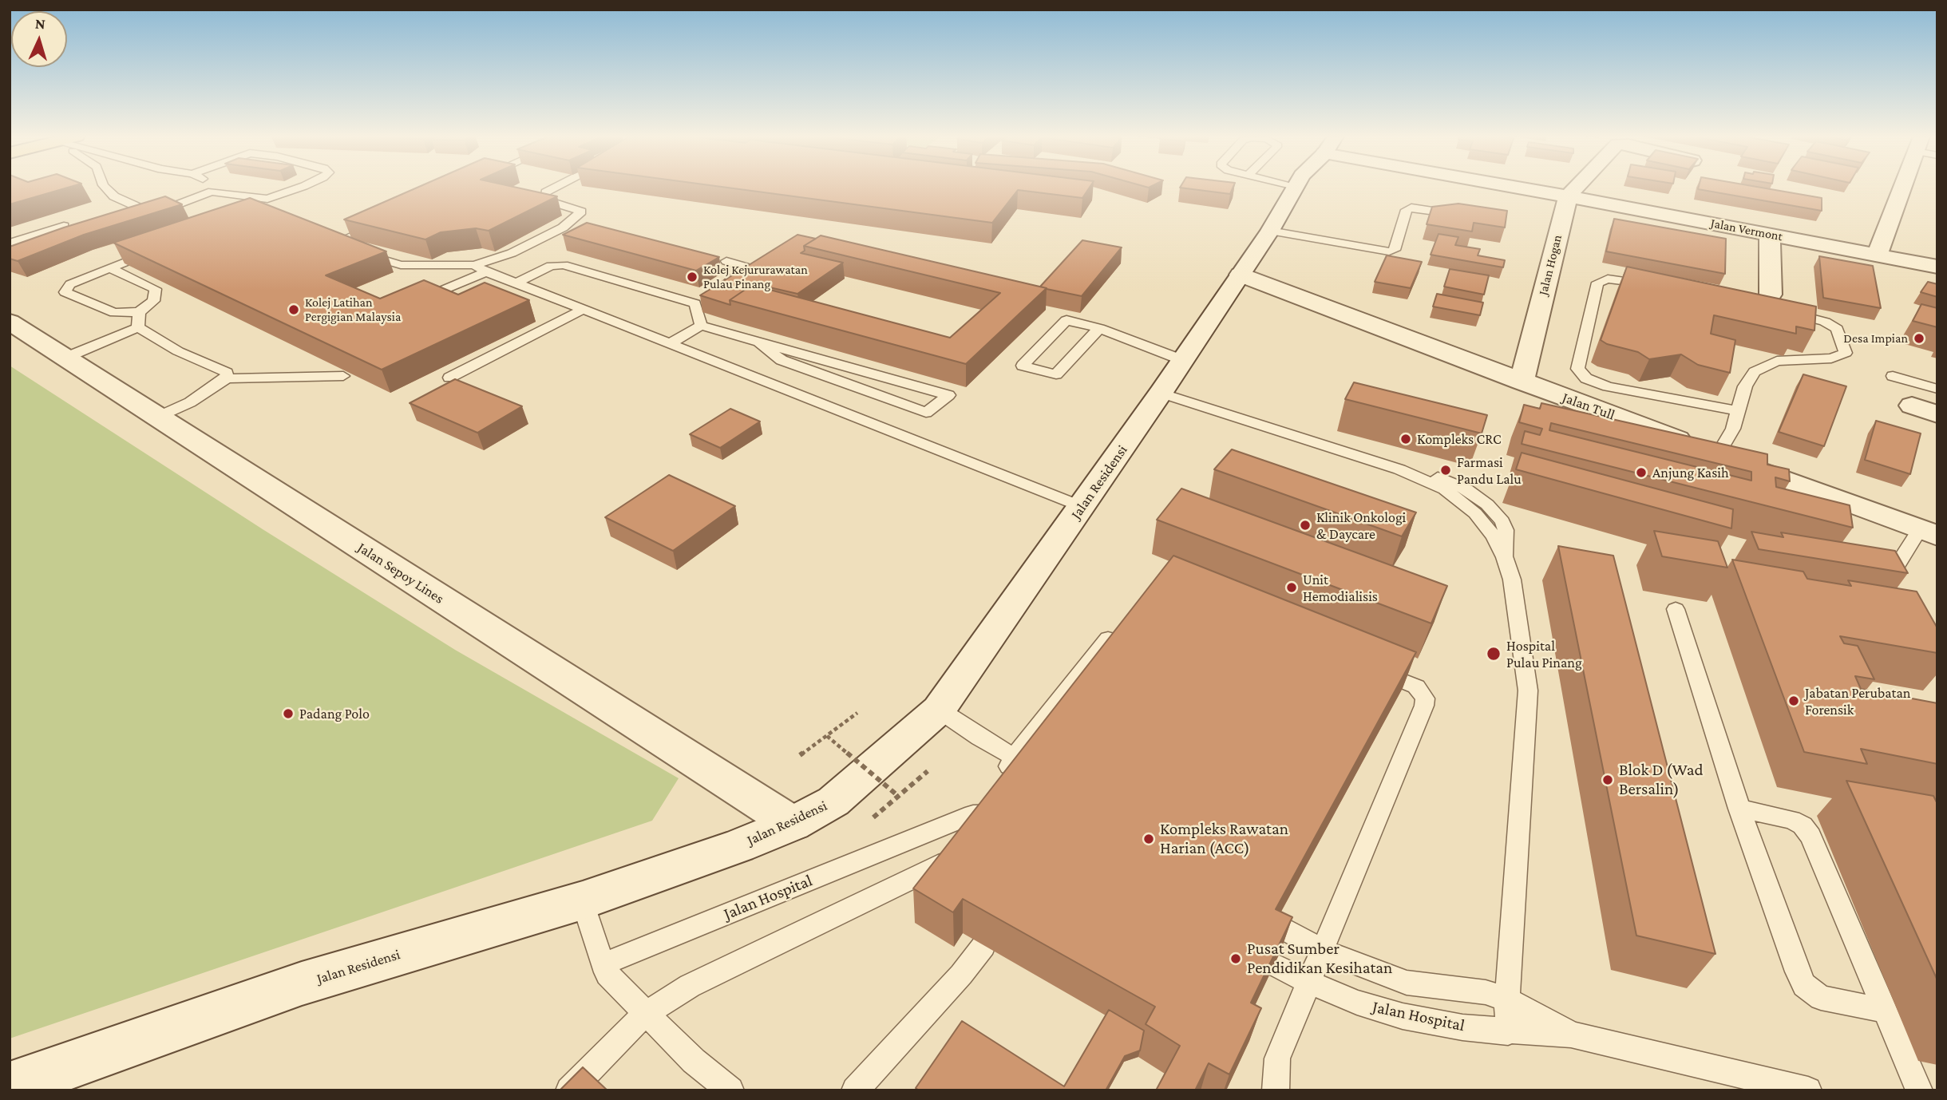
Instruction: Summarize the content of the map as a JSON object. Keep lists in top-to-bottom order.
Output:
{
  "streets": {
    "street": [
      "Jalan Vermont",
      "Jalan Hogan",
      "Jalan Tull",
      "Jalan Residensi",
      "Jalan Sepoy Lines"
    ],
    "lane": ["Jalan Hospital"]
  },
  "crossings": [
    ["Jalan Vermont", "Jalan Hogan"],
    ["Jalan Hogan", "Jalan Tull"],
    ["Jalan Tull", "Jalan Residensi"],
    ["Jalan Residensi", "Jalan Sepoy Lines"]
  ],
  "places": [
    "Kolej Kejururawatan Pulau Pinang",
    "Kolej Latihan Pergigian Malaysia",
    "Desa Impian",
    "Kompleks CRC",
    "Farmasi Pandu Lalu",
    "Anjung Kasih",
    "Klinik Onkologi & Daycare",
    "Unit Hemodialisis",
    "Hospital Pulau Pinang",
    "Jabatan Perubatan Forensik",
    "Padang Polo",
    "Blok D (Wad Bersalin)",
    "Kompleks Rawatan Harian (ACC)",
    "Pusat Sumber Pendidikan Kesihatan"
  ],
  "north": "top"
}
